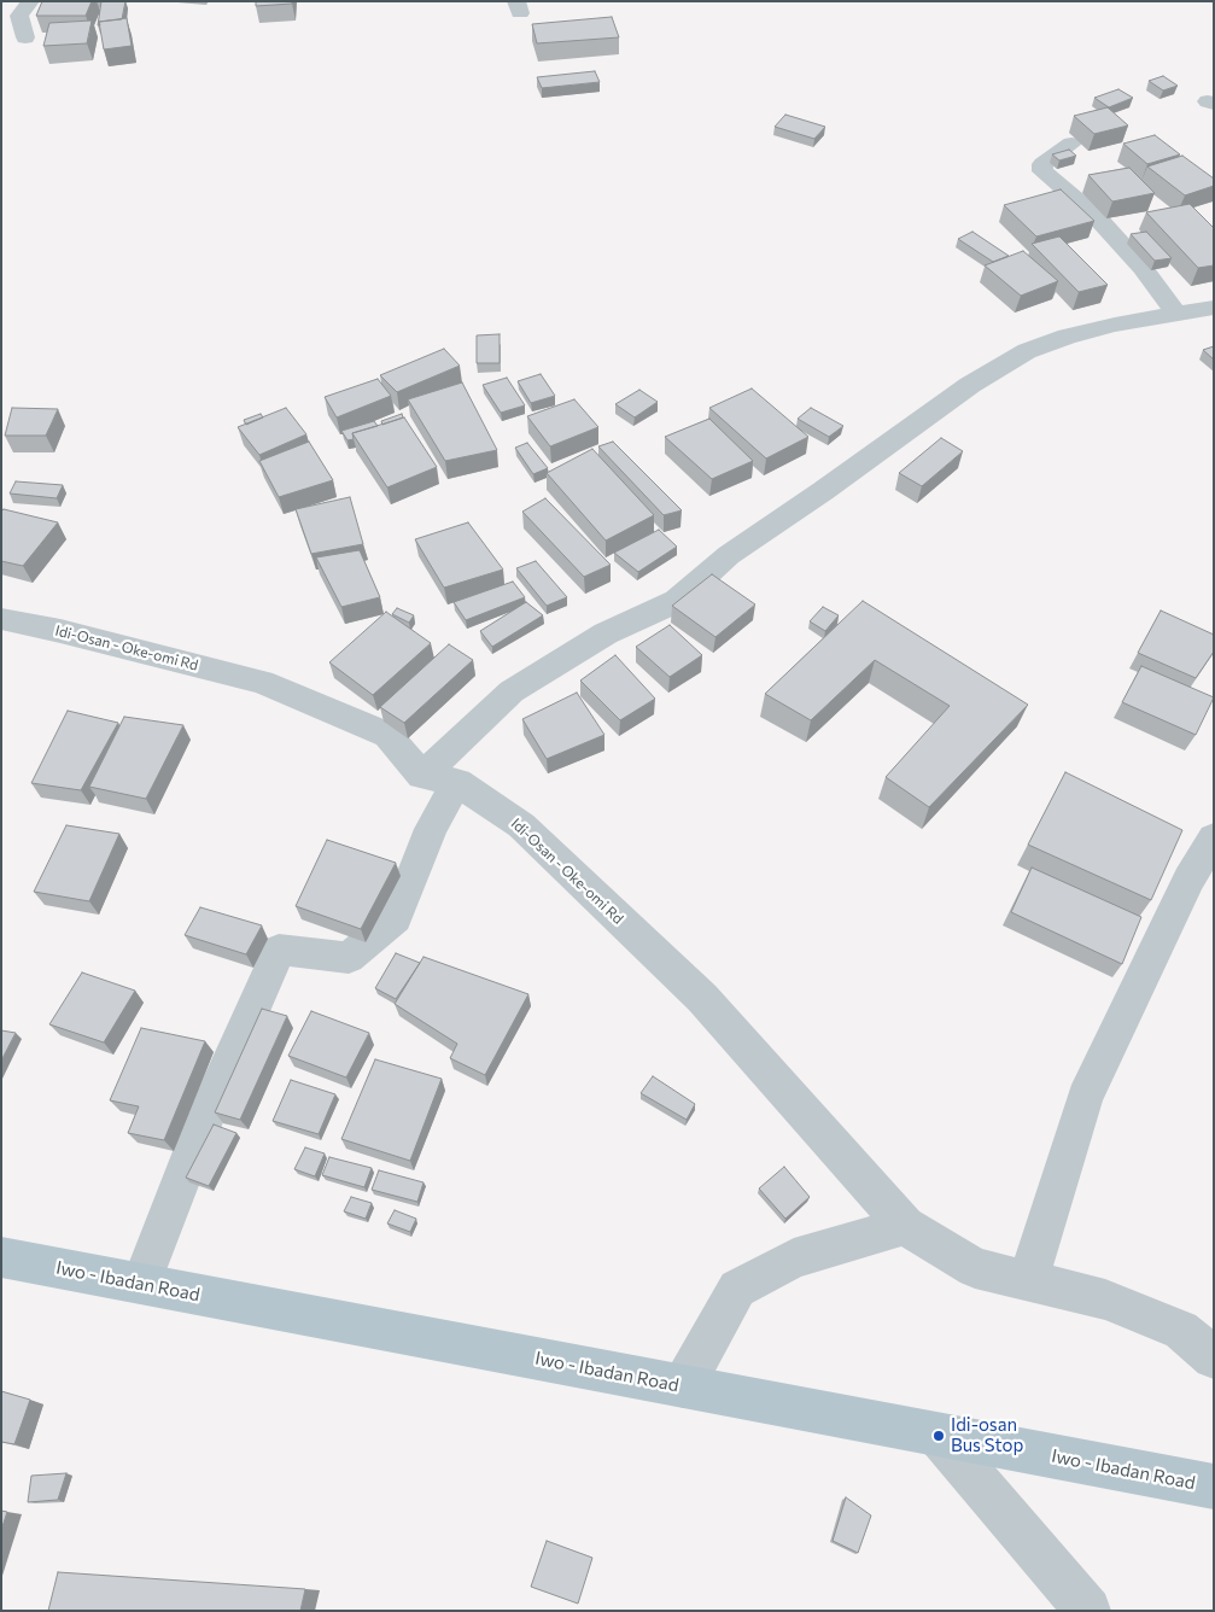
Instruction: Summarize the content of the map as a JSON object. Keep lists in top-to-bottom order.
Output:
{
  "streets": {
    "main road": ["Iwo - Ibadan Road"],
    "street": ["Idi-Osan - Oke-omi Rd"]
  },
  "places": ["Idi-osan Bus Stop"]
}
